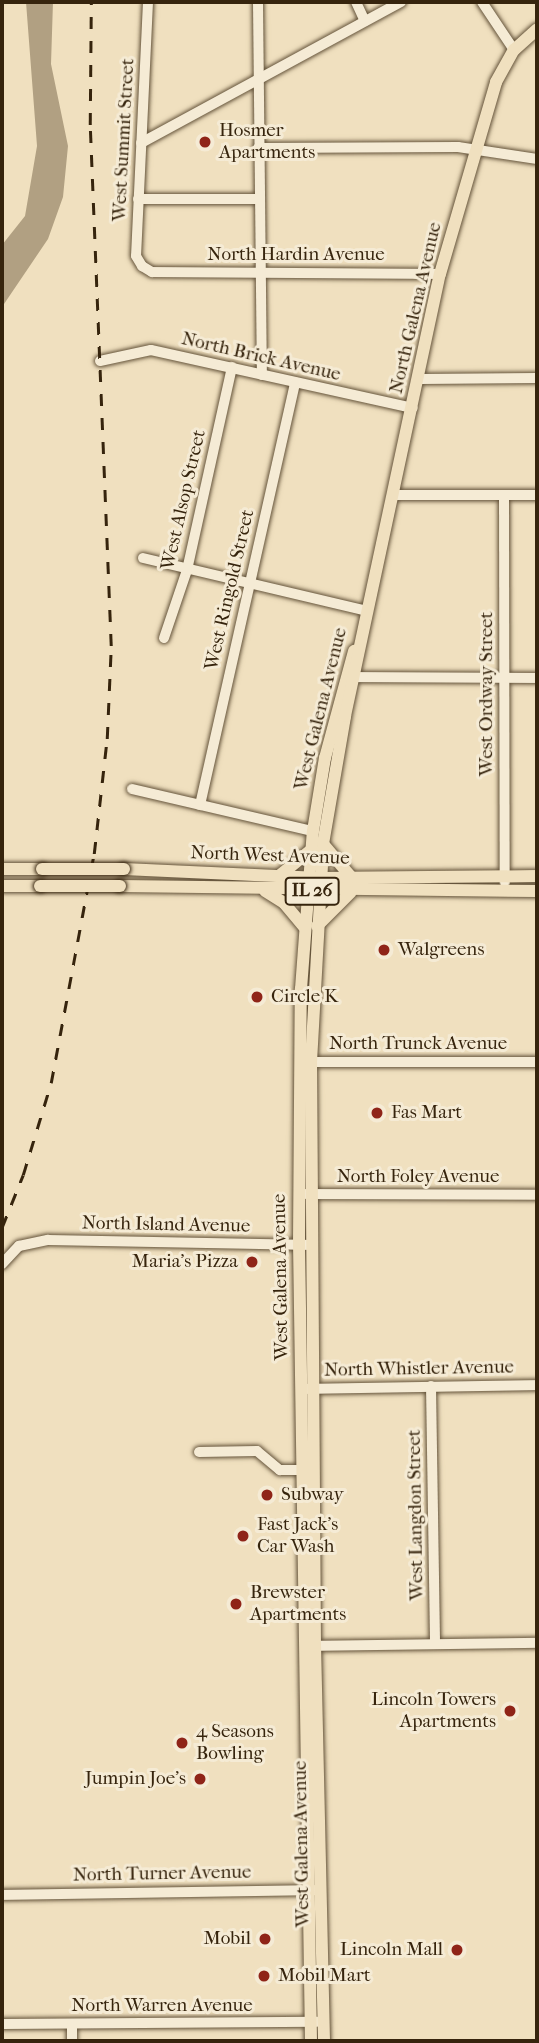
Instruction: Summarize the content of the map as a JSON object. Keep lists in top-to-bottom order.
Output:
{
  "streets": {
    "main road": [
      "North Galena Avenue",
      "West Galena Avenue",
      "North West Avenue",
      "IL 26"
    ],
    "street": [
      "West Summit Street",
      "North Hardin Avenue",
      "North Brick Avenue",
      "West Alsop Street",
      "West Ringold Street",
      "West Ordway Street",
      "North Trunck Avenue",
      "North Foley Avenue",
      "North Island Avenue",
      "North Whistler Avenue",
      "West Langdon Street",
      "North Turner Avenue",
      "North Warren Avenue"
    ]
  },
  "crossings": [
    ["West Summit Street", "North Hardin Avenue"],
    ["North Hardin Avenue", "North Galena Avenue"],
    ["North Galena Avenue", "North Brick Avenue"],
    ["North Galena Avenue", "West Galena Avenue"],
    ["North Brick Avenue", "West Alsop Street"],
    ["North Brick Avenue", "West Ringold Street"],
    ["West Ordway Street", "North West Avenue"],
    ["West Galena Avenue", "North West Avenue"],
    ["West Galena Avenue", "North Trunck Avenue"],
    ["West Galena Avenue", "North Foley Avenue"],
    ["West Galena Avenue", "North Island Avenue"],
    ["West Galena Avenue", "North Whistler Avenue"],
    ["West Galena Avenue", "North Turner Avenue"],
    ["West Galena Avenue", "North Warren Avenue"],
    ["North Whistler Avenue", "West Langdon Street"]
  ],
  "places": [
    "Hosmer Apartments",
    "Walgreens",
    "Circle K",
    "Fas Mart",
    "Maria's Pizza",
    "Subway",
    "Fast Jack's Car Wash",
    "Brewster Apartments",
    "Lincoln Towers Apartments",
    "4 Seasons Bowling",
    "Jumpin Joe's",
    "Mobil",
    "Lincoln Mall",
    "Mobil Mart"
  ]
}
